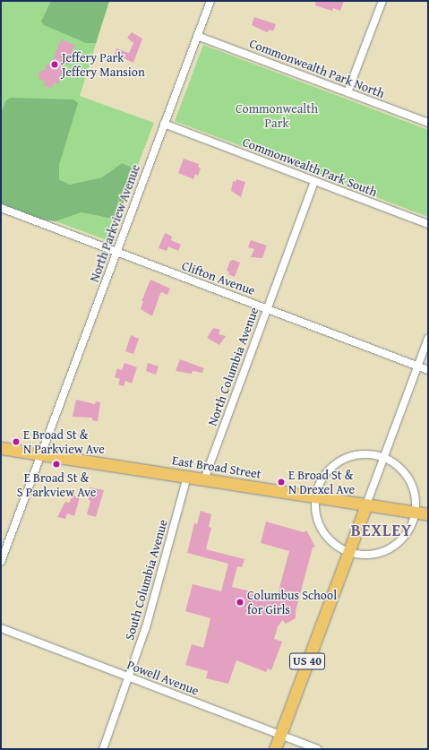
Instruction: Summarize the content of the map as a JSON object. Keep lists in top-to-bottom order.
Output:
{
  "streets": {
    "main road": ["East Broad Street", "US 40"],
    "street": [
      "Commonwealth Park North",
      "Commonwealth Park South",
      "North Parkview Avenue",
      "Clifton Avenue",
      "North Columbia Avenue",
      "South Columbia Avenue",
      "Powell Avenue"
    ]
  },
  "crossings": [
    ["Commonwealth Park North", "North Parkview Avenue"],
    ["Commonwealth Park South", "North Parkview Avenue"],
    ["Commonwealth Park South", "North Columbia Avenue"],
    ["North Parkview Avenue", "Clifton Avenue"],
    ["North Parkview Avenue", "East Broad Street"],
    ["Clifton Avenue", "North Columbia Avenue"],
    ["North Columbia Avenue", "East Broad Street"],
    ["East Broad Street", "South Columbia Avenue"],
    ["East Broad Street", "US 40"],
    ["South Columbia Avenue", "Powell Avenue"],
    ["US 40", "Powell Avenue"]
  ],
  "districts": ["BEXLEY"],
  "parks": ["Commonwealth Park"],
  "places": [
    "Jeffery Park Jeffery Mansion",
    "E Broad St & N Parkview Ave",
    "E Broad St & S Parkview Ave",
    "E Broad St & N Drexel Ave",
    "Columbus School for Girls"
  ]
}
